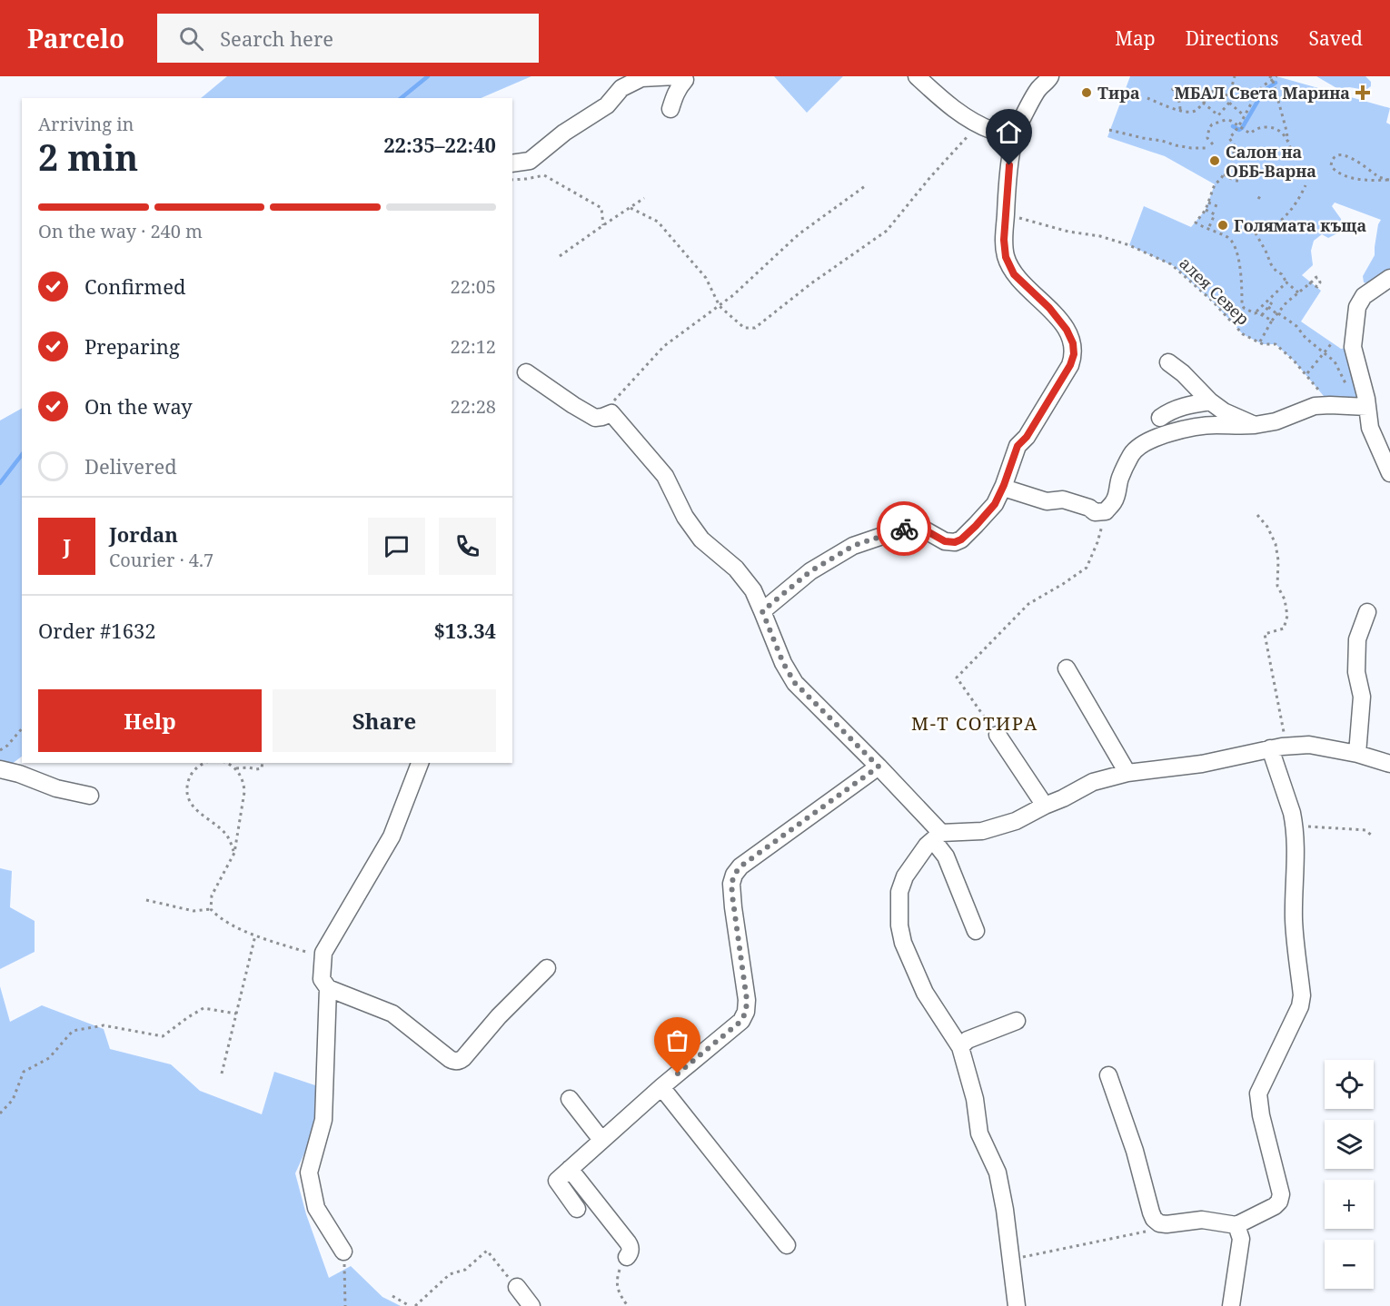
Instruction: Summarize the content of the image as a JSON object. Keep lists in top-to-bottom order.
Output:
{
  "streets": {
    "path": ["алея Север"]
  },
  "districts": ["М-Т СОТИРА"],
  "places": {
    "other": ["Тира", "Салон на ОББ-Варна", "Голямата къща"],
    "health": ["МБАЛ Света Марина"]
  },
  "page": {
    "header": "Parcelo",
    "search": "Search here",
    "nav": ["Map", "Directions", "Saved"],
    "heading": ["2 min", "Arriving in", "22:35–22:40"],
    "panel": [
      "Jordan",
      "Courier · 4.7",
      "Order #1632",
      "$13.34"
    ],
    "bar": "On the way · 240 m",
    "list": [
      ["Confirmed", "22:05"],
      ["Preparing", "22:12"],
      ["On the way", "22:28"],
      "Delivered"
    ],
    "round": "J",
    "buttons": ["Help", "Share"],
    "map_buttons": ["+", "−"]
  }
}
